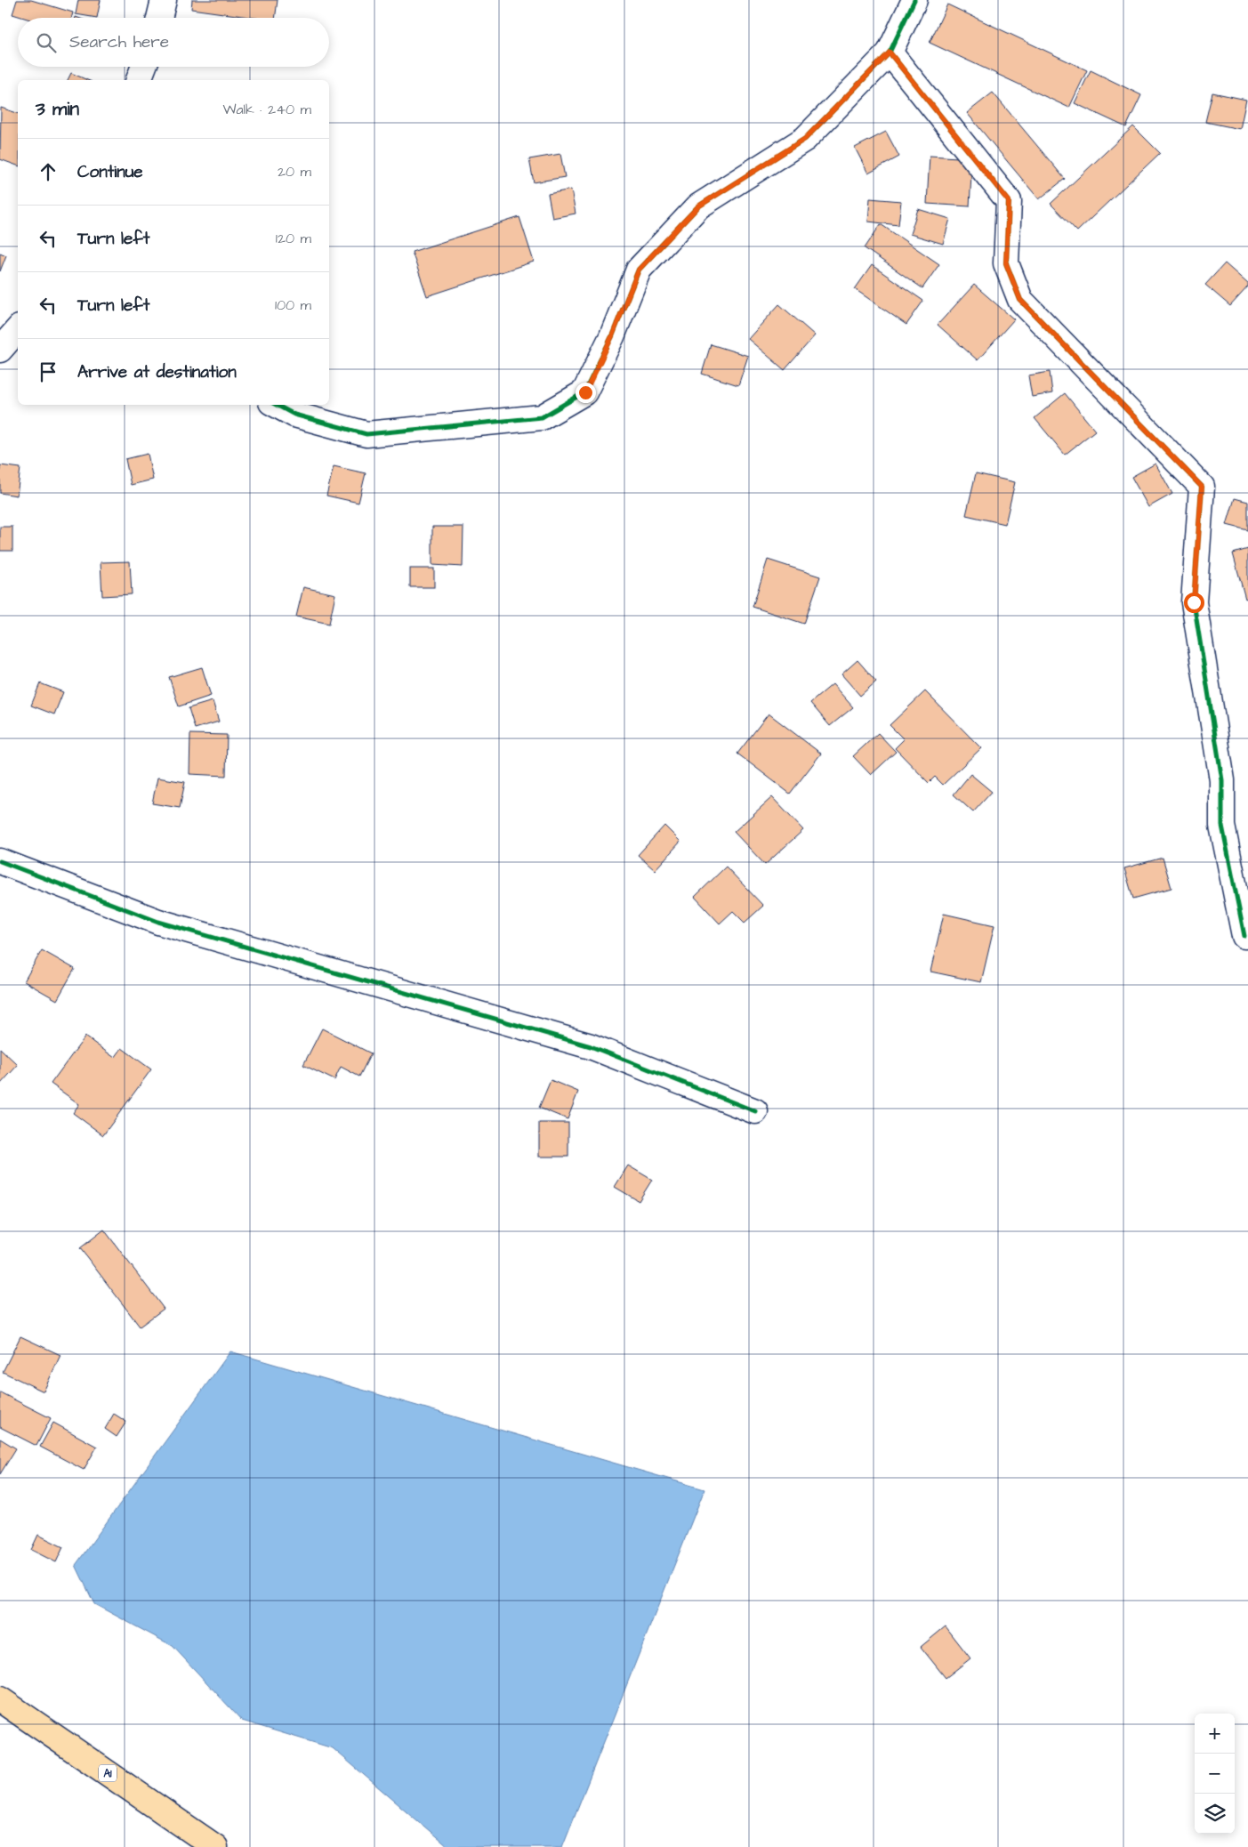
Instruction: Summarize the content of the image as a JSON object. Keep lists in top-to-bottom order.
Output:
{
  "streets": {
    "highway": ["A1"]
  },
  "page": {
    "search": "Search here",
    "heading": ["3 min", "Walk · 240 m"],
    "list": [
      ["Continue", "20 m"],
      ["Turn left", "120 m"],
      ["Turn left", "100 m"],
      "Arrive at destination"
    ],
    "map_buttons": ["+", "−"]
  }
}
